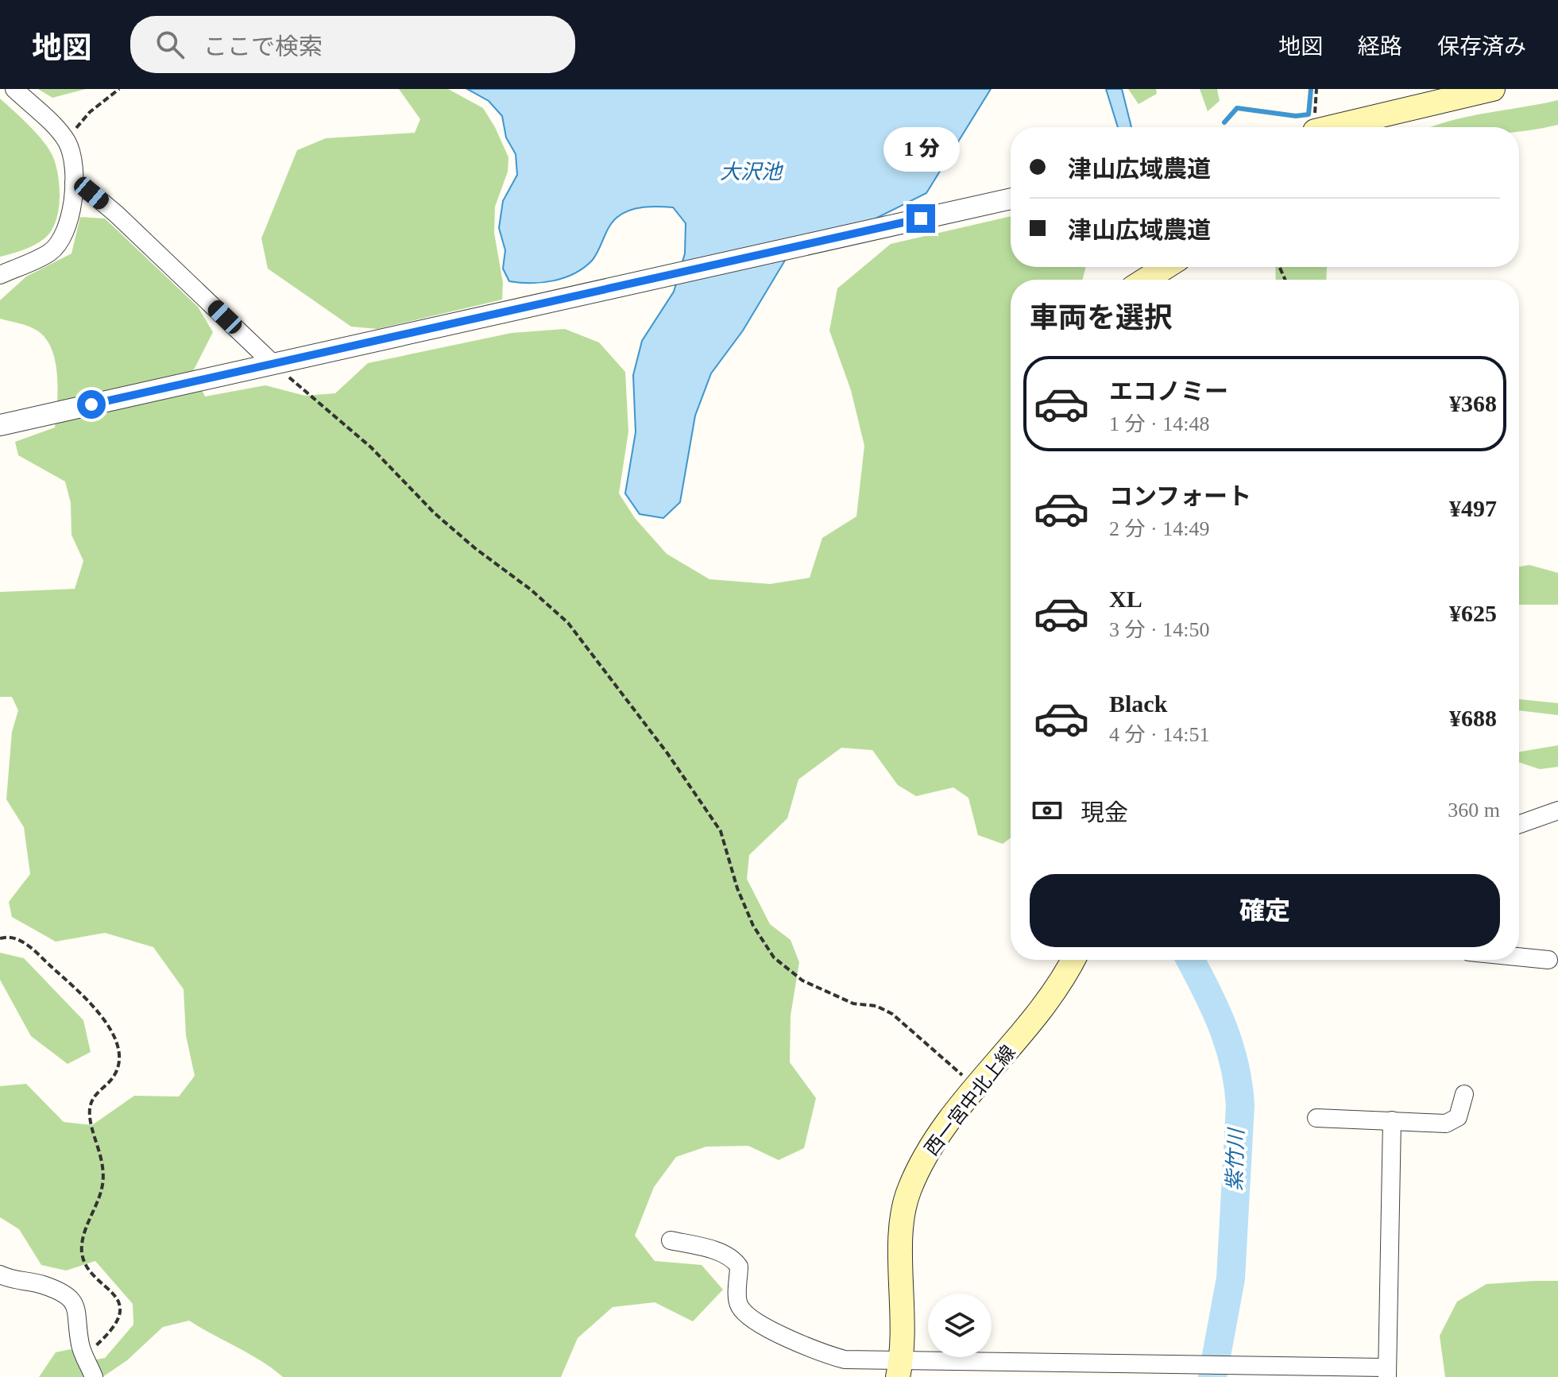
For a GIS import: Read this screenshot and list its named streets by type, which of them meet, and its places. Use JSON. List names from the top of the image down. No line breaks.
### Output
{"streets":{"main road":["西一宮中北上線"]},"water":["大沢池","紫竹川"],"page":{"header":"地図","search":"ここで検索","nav":["地図","経路","保存済み"],"bubble":"1 分","banner":["津山広域農道","津山広域農道"],"heading":"車両を選択","list":[{"name":"エコノミー","note":"1 分 · 14:48","value":"¥368"},{"name":"コンフォート","note":"2 分 · 14:49","value":"¥497"},{"name":"XL","note":"3 分 · 14:50","value":"¥625"},{"name":"Black","note":"4 分 · 14:51","value":"¥688"}],"pay":["現金","360 m"],"buttons":"確定"}}
